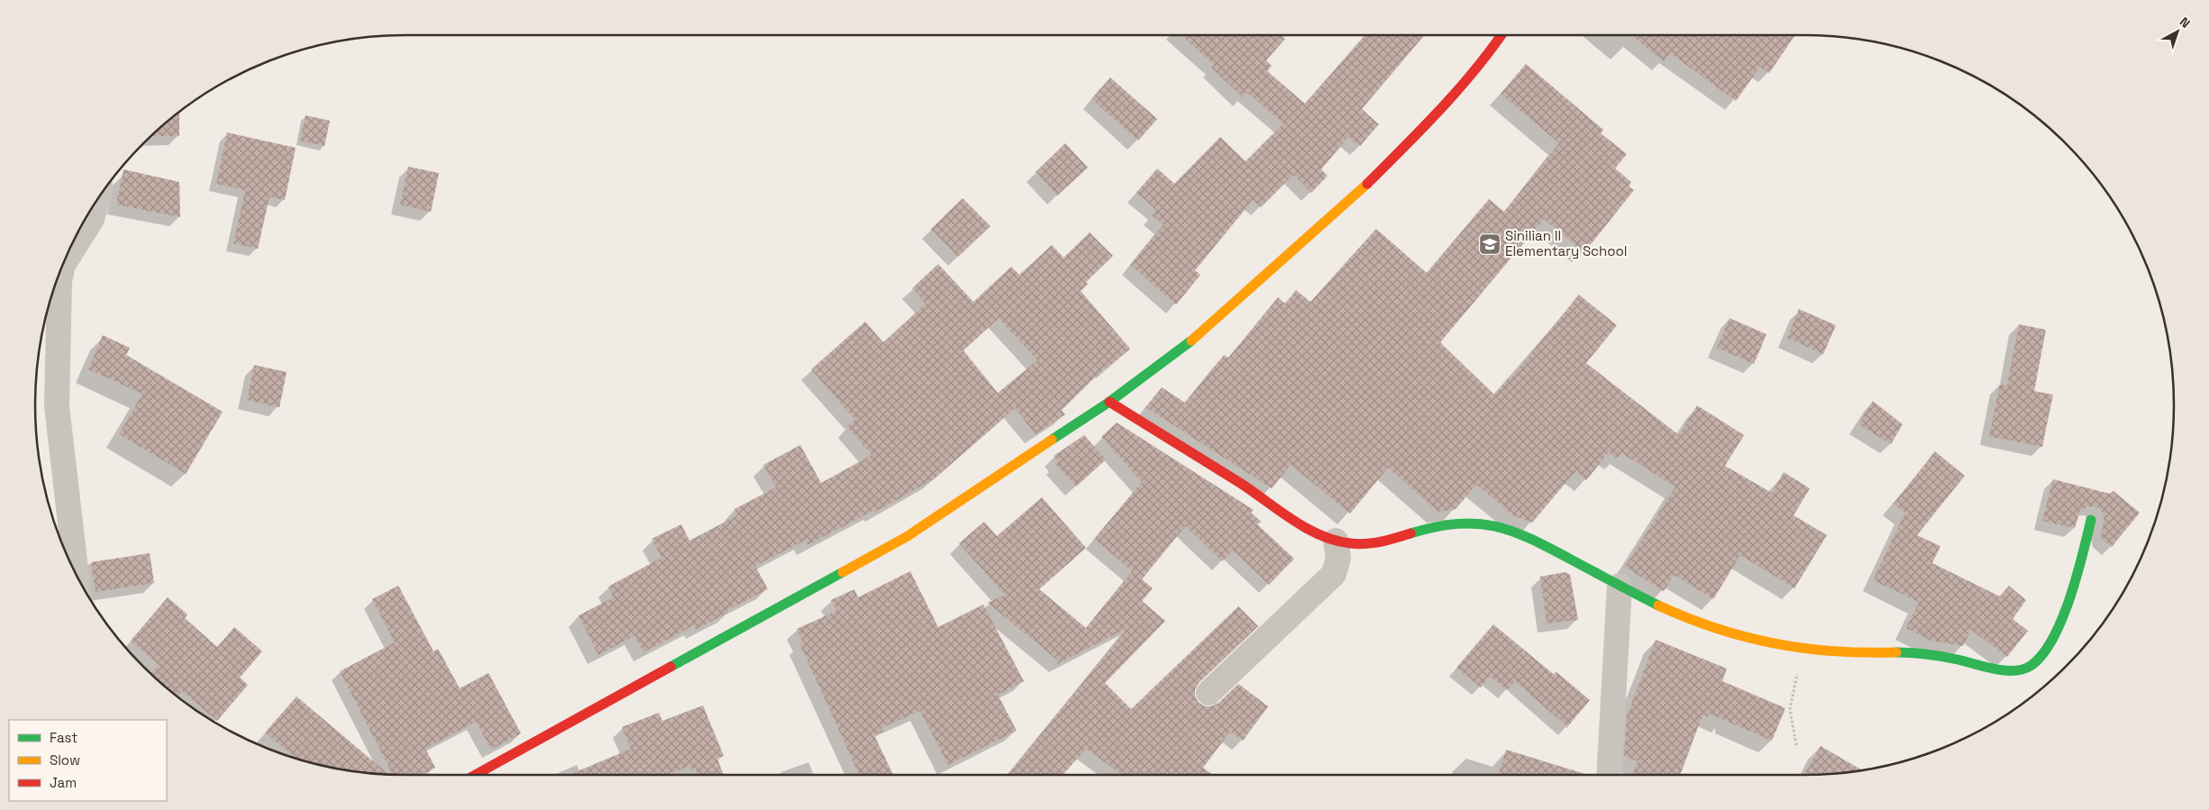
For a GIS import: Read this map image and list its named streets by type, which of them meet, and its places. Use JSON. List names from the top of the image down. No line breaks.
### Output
{"places":{"school or university":["Sinilian II Elementary School"]},"legend":["Fast","Slow","Jam"],"north":"top right"}
